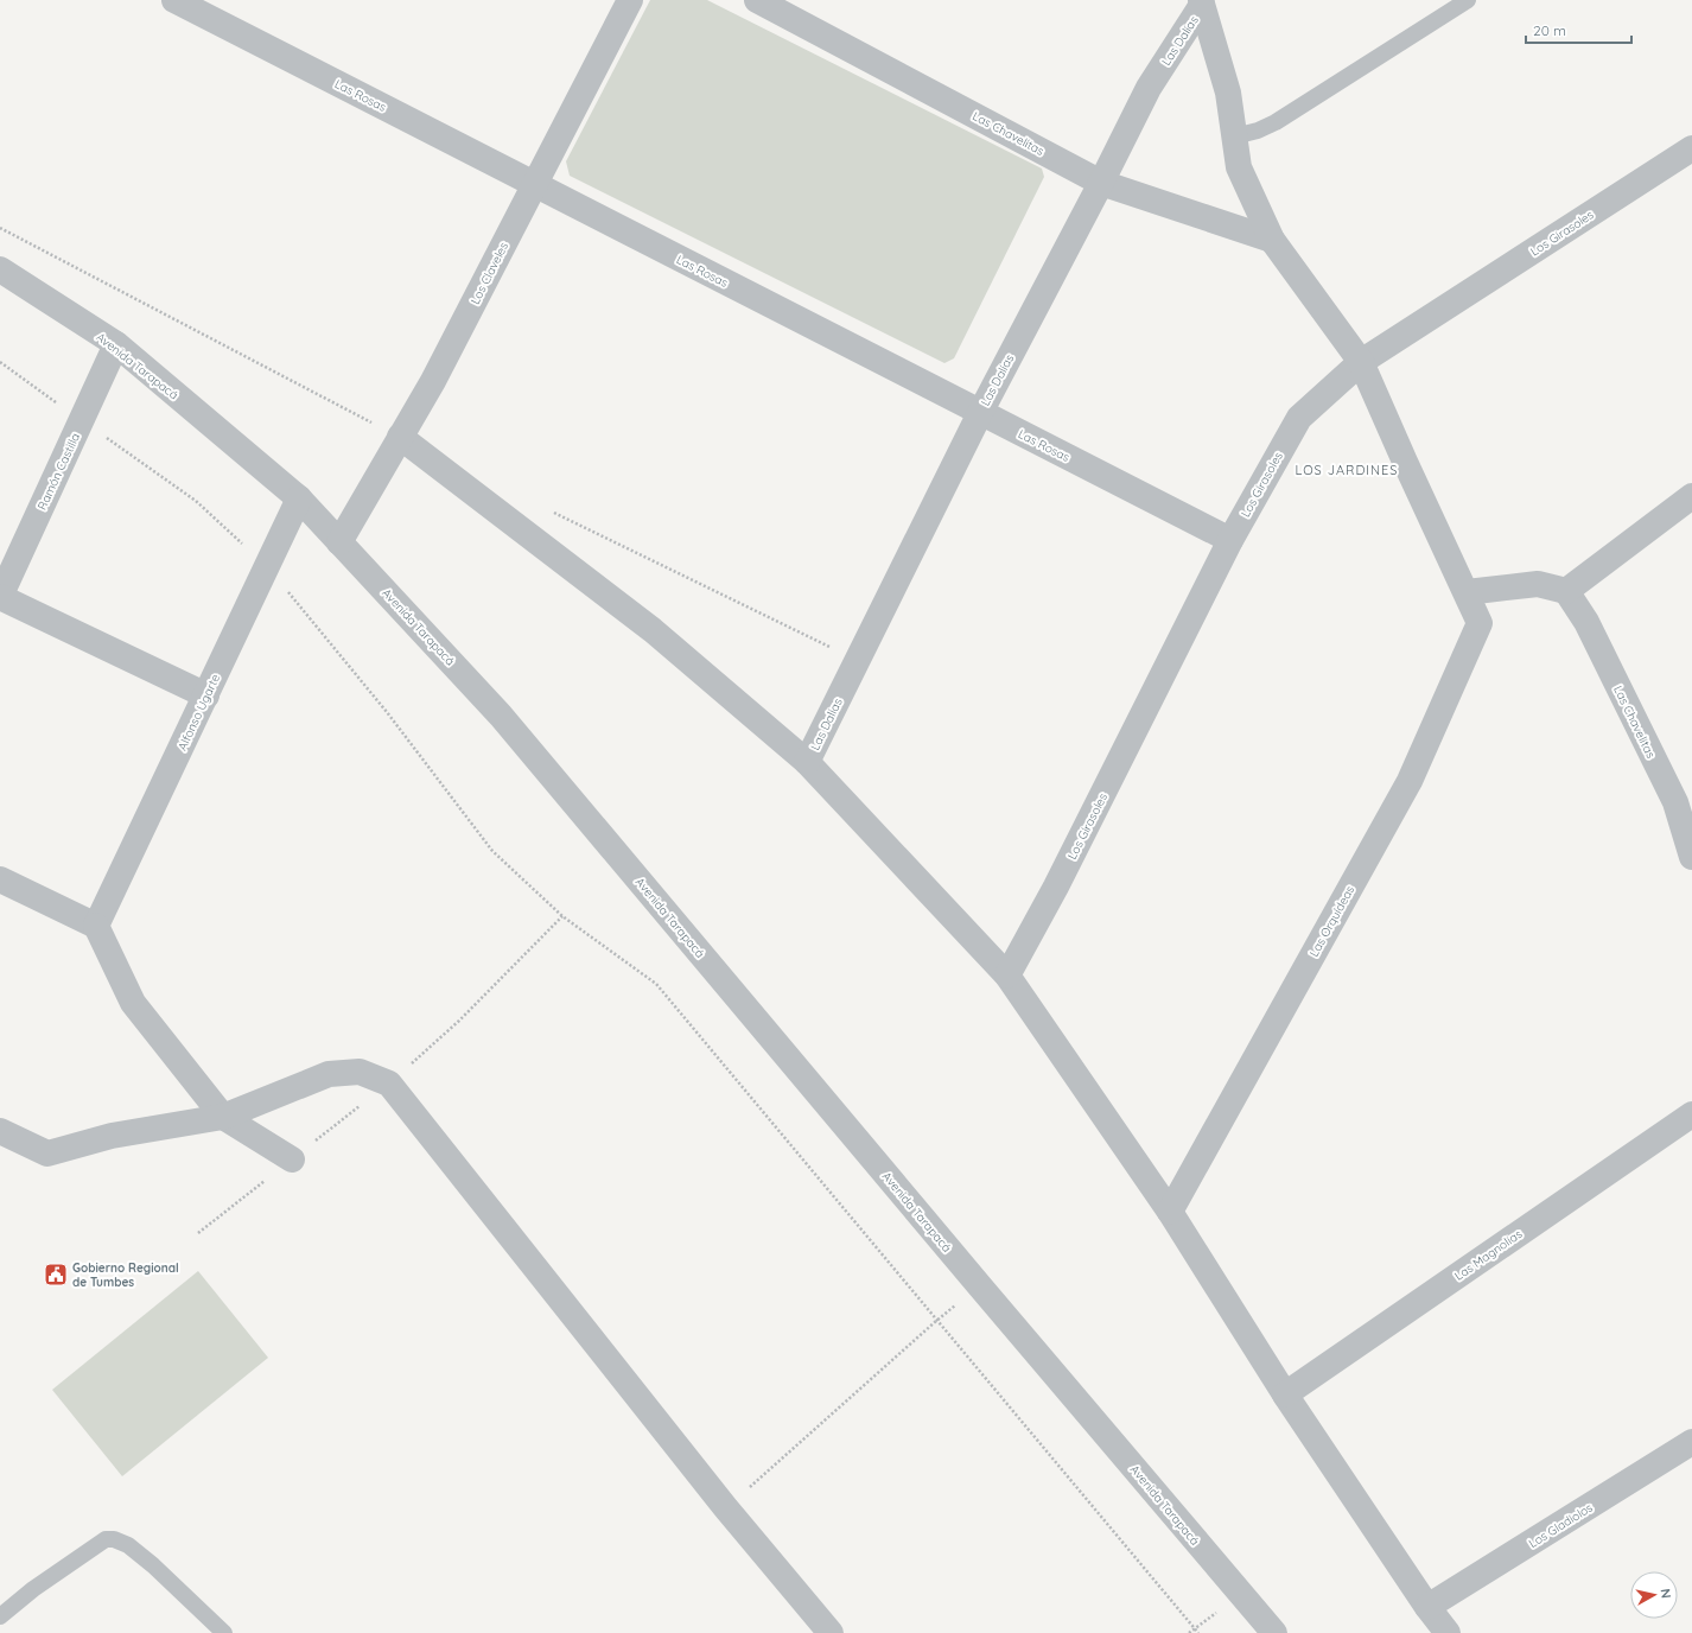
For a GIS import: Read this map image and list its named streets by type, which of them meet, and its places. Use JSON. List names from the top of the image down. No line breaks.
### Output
{"streets":{"street":["Las Dalias","Las Rosas","Las Chavelitas","Los Girasoles","Los Claveles","Avenida Tarapacá","Ramón Castilla","Alfonso Ugarte","Las Orquídeas","Las Magnolias","Los Gladiolos"]},"crossings":[["Las Dalias","Las Rosas"],["Las Dalias","Las Chavelitas"],["Las Rosas","Los Girasoles"],["Las Rosas","Los Claveles"],["Los Claveles","Avenida Tarapacá"],["Avenida Tarapacá","Ramón Castilla"],["Avenida Tarapacá","Alfonso Ugarte"]],"districts":["LOS JARDINES"],"places":{"public building":["Gobierno Regional de Tumbes"]},"scale_bar":"20 m","north":"right"}
